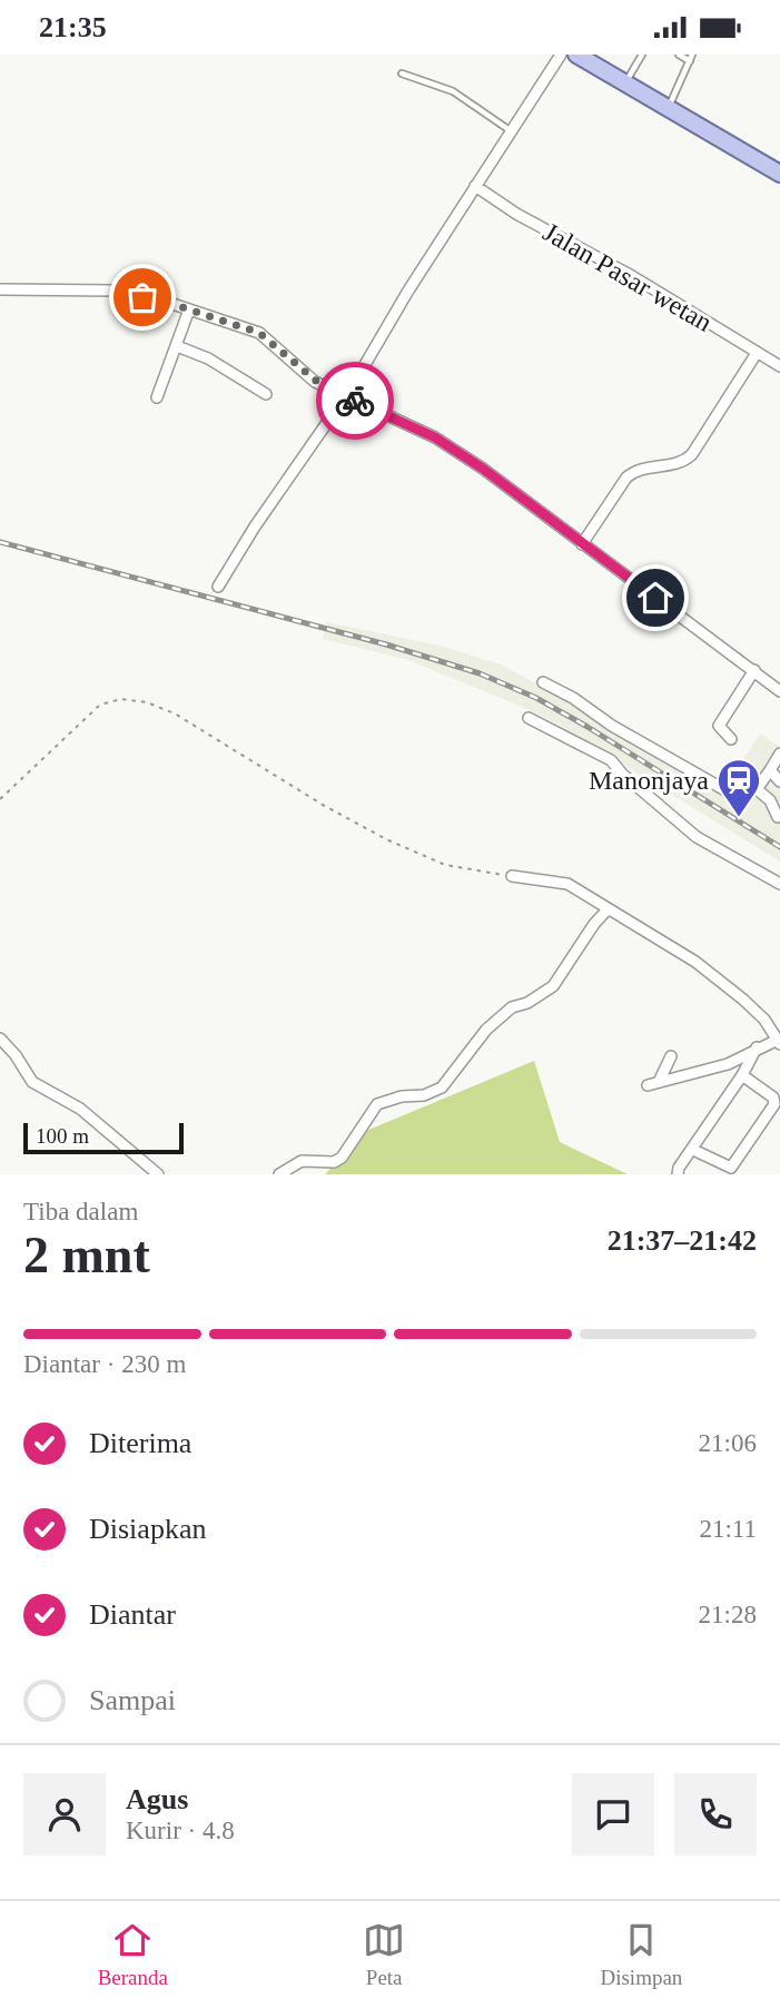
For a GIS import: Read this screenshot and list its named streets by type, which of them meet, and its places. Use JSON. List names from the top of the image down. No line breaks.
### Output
{"streets":{"street":["Jalan Pasar wetan"]},"places":{"station":["Manonjaya"]},"scale_bar":"100 m","page":{"status":"21:35","scale":"100 m","heading":["2 mnt","Tiba dalam","21:37–21:42"],"panel":["Agus","Kurir · 4.8"],"bar":"Diantar · 230 m","list":[["Diterima","21:06"],["Disiapkan","21:11"],["Diantar","21:28"],"Sampai"],"tabs":["Beranda","Peta","Disimpan"]}}
